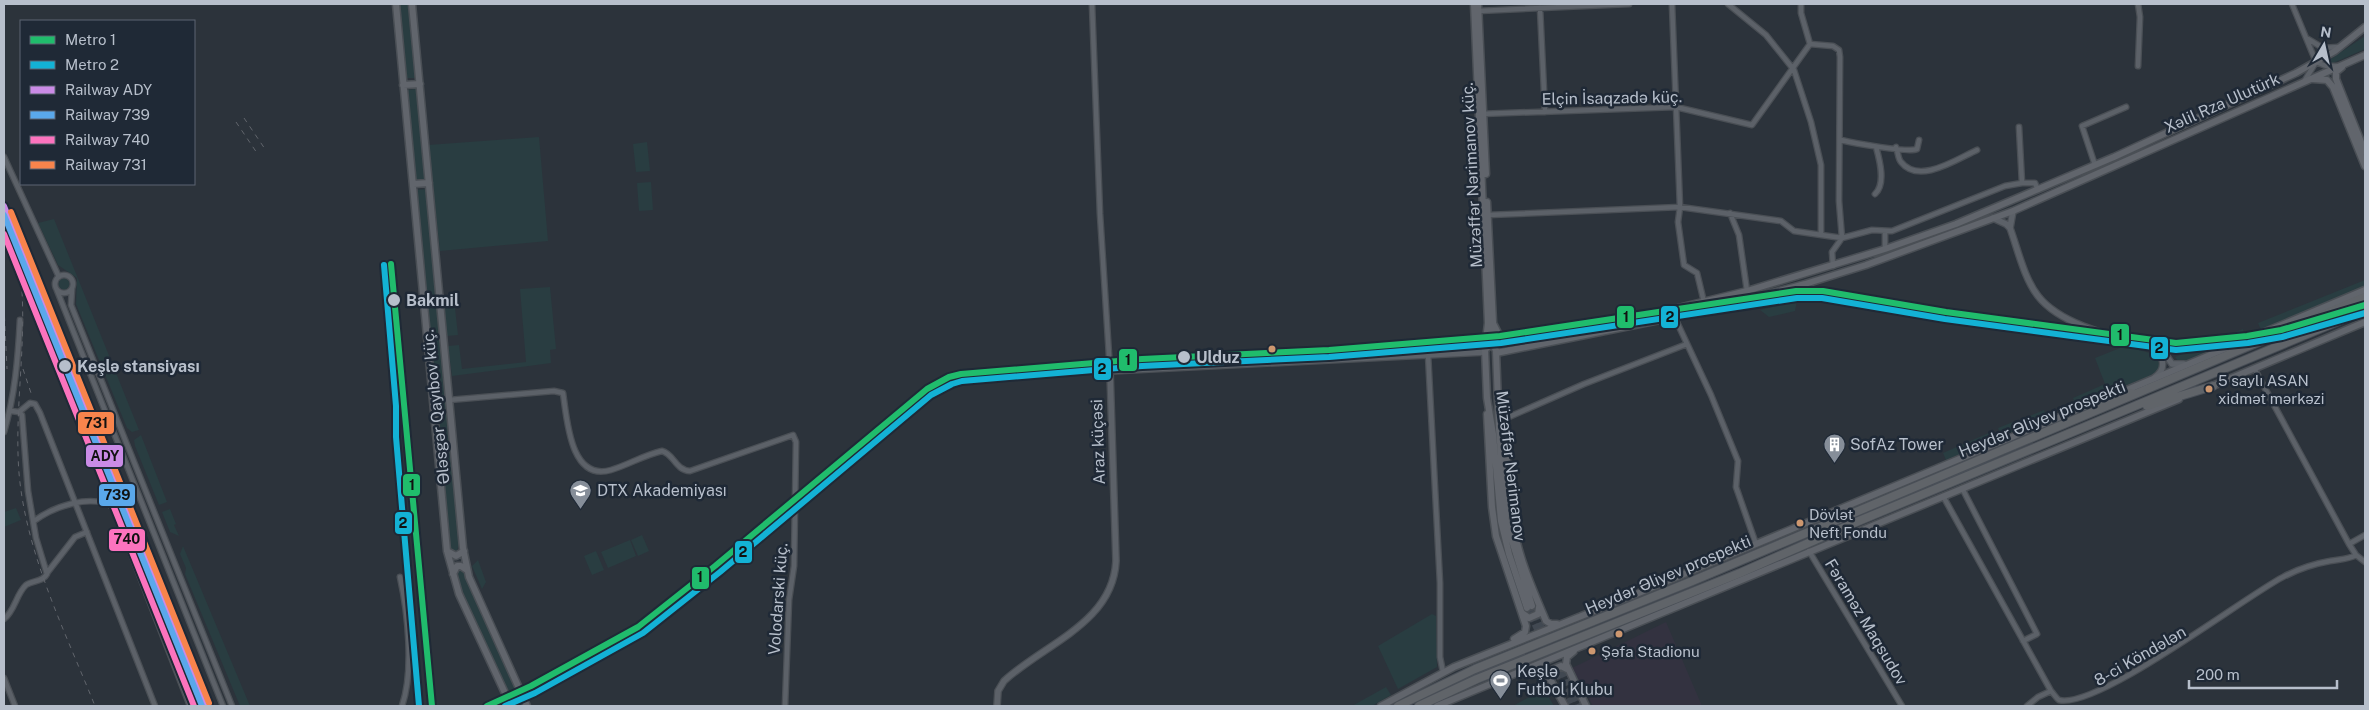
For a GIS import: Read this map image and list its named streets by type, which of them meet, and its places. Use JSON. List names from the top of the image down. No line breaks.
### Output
{"streets":{"highway":["Heydər Əliyev prospekti"],"main road":["Xəlil Rza Ulutürk","Müzəffər Nərimanov küç.","Ələsgər Qayıbov küç.","Müzəffər Nərimanov"],"street":["Elçin İsaqzadə küç.","Araz küçəsi","Volodarski küç.","Fəraməz Maqsudov","8-ci Köndələn"]},"crossings":[["Elçin İsaqzadə küç.","Müzəffər Nərimanov küç."],["Xəlil Rza Ulutürk","Müzəffər Nərimanov küç."],["Xəlil Rza Ulutürk","Müzəffər Nərimanov"],["Müzəffər Nərimanov küç.","Müzəffər Nərimanov"],["Ələsgər Qayıbov küç.","Volodarski küç."]],"places":{"other":["Bakmil","Ulduz","Keşlə stansiyası","5 saylı ASAN xidmət mərkəzi","Dövlət Neft Fondu","Şəfa Stadionu"],"building":["SofAz Tower"],"school or university":["DTX Akademiyası"],"sports":["Keşlə Futbol Klubu"]},"lines":["rail line ADY","rail line 731","rail line 739","rail line 740","metro line 1","metro line 2"],"legend":["Metro 1","Metro 2","Railway ADY","Railway 739","Railway 740","Railway 731"],"scale_bar":"200 m","north":"top"}
